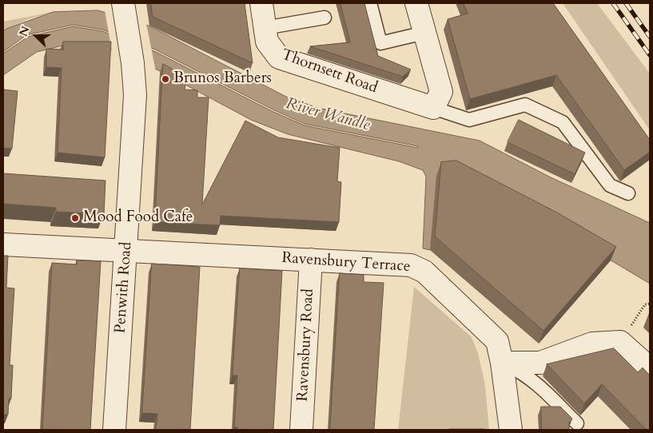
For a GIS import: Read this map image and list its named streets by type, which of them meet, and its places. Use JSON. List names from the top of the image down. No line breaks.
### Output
{"streets":{"street":["Thornsett Road","Ravensbury Terrace","Penwith Road","Ravensbury Road"]},"crossings":[["Ravensbury Terrace","Penwith Road"],["Ravensbury Terrace","Ravensbury Road"]],"water":["River Wandle"],"places":["Brunos Barbers","Mood Food Cafe"],"north":"left"}
